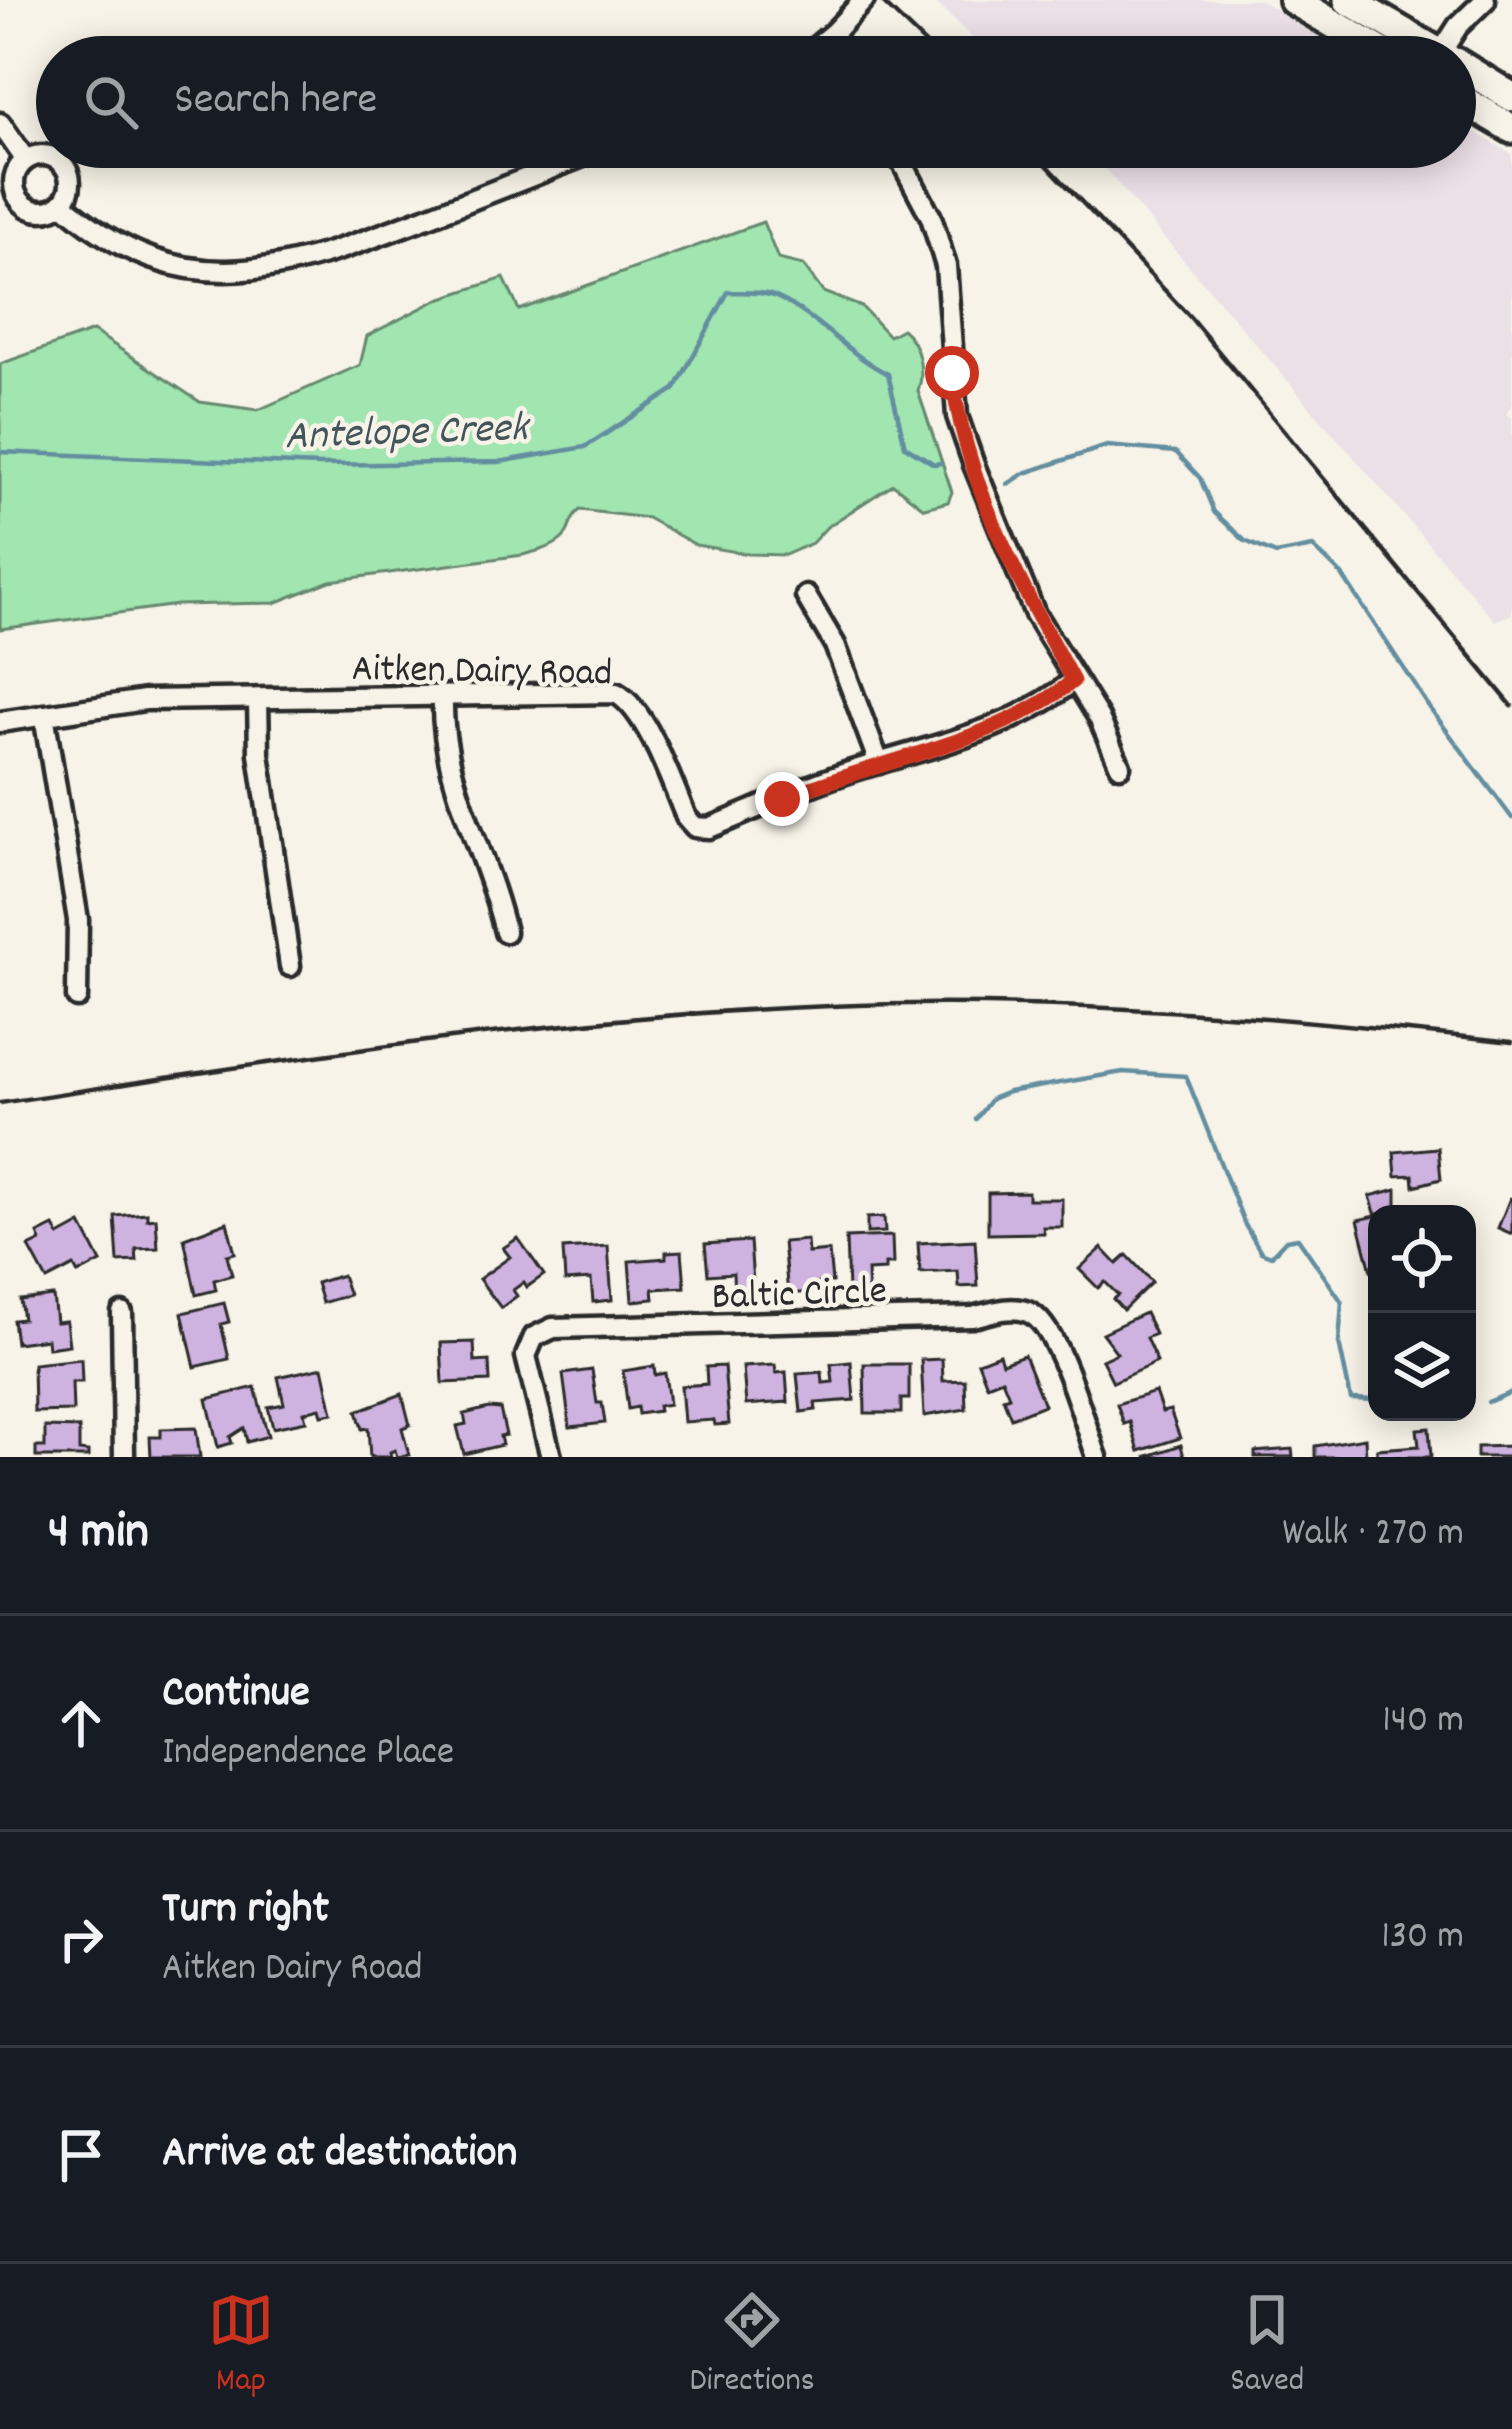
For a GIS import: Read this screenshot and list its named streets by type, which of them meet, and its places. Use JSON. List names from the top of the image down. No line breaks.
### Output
{"streets":{"street":["Aitken Dairy Road","Baltic Circle"]},"water":["Antelope Creek"],"page":{"search":"Search here","heading":["4 min","Walk · 270 m"],"list":[["Continue","Independence Place","140 m"],["Turn right","Aitken Dairy Road","130 m"],"Arrive at destination"],"nav":["Map","Directions","Saved"]}}
